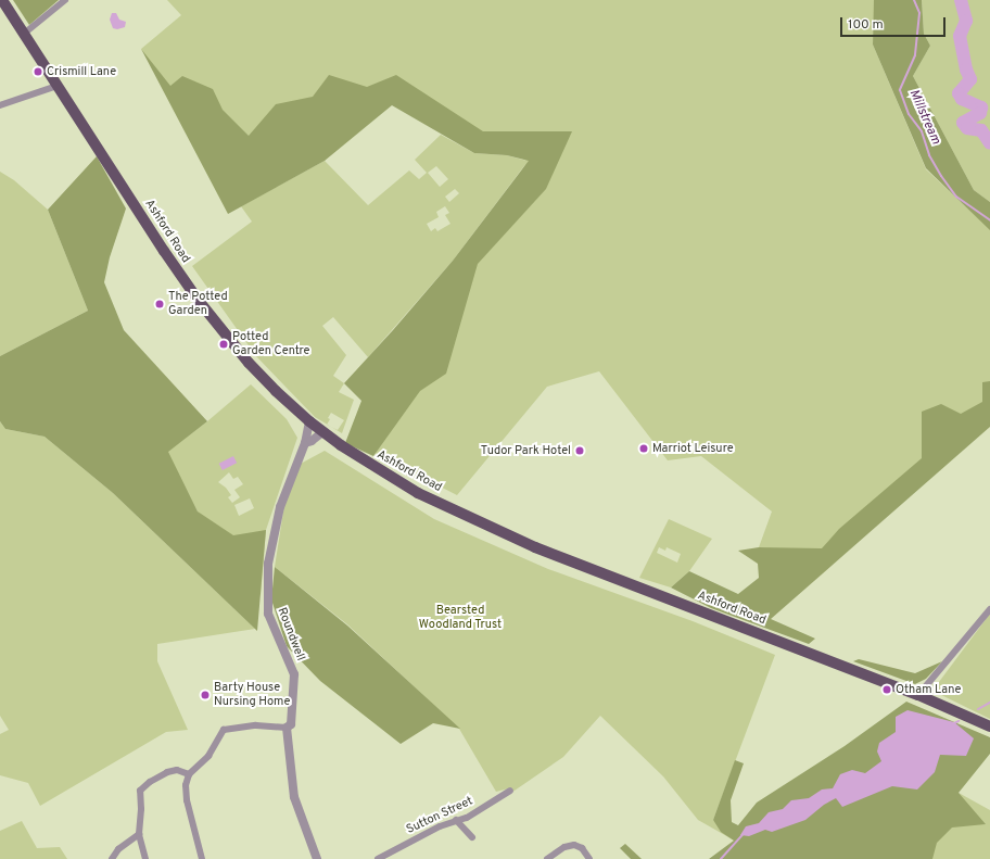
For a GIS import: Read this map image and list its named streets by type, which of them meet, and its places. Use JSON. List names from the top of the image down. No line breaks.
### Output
{"streets":{"main road":["Ashford Road"],"street":["Roundwell","Sutton Street"]},"crossings":[["Ashford Road","Roundwell"]],"water":["Millstream"],"parks":["Bearsted Woodland Trust"],"places":["Crismill Lane","The Potted Garden","Potted Garden Centre","Marriot Leisure","Tudor Park Hotel","Otham Lane","Barty House Nursing Home"],"scale_bar":"100 m"}
